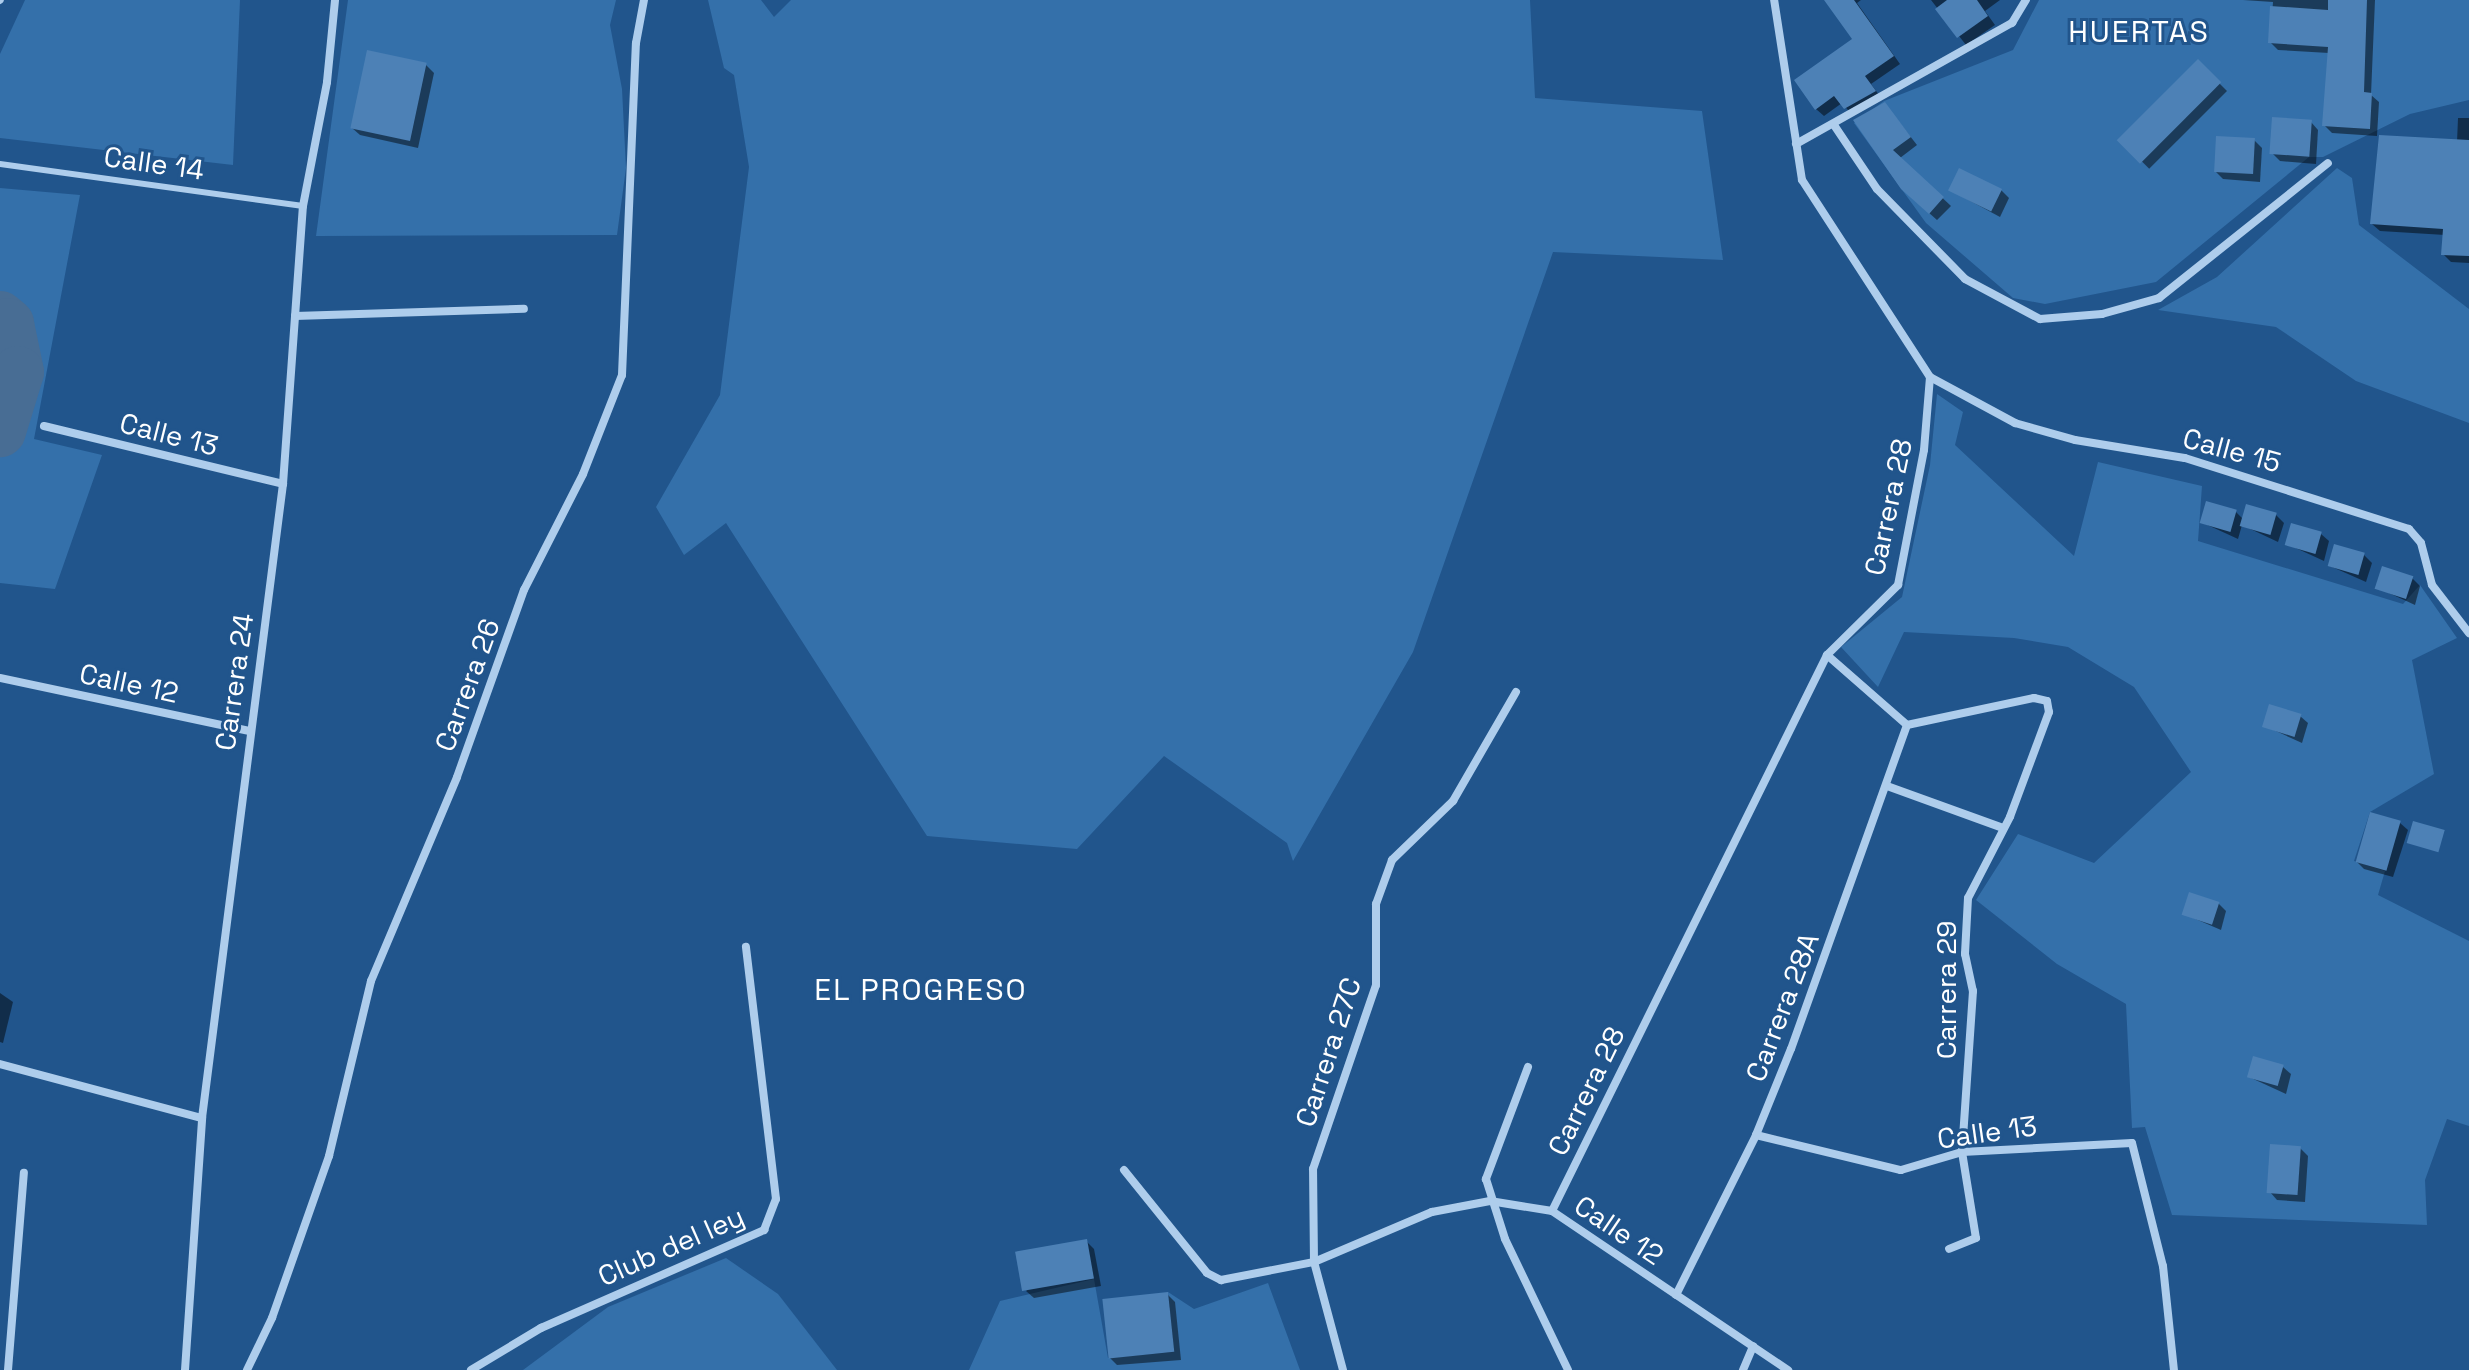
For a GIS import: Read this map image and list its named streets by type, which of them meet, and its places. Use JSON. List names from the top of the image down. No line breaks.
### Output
{"streets":{"street":["Calle 13","Calle 15","Carrera 28","Carrera 24","Calle 12","Carrera 26","Carrera 29","Carrera 28A","Carrera 27C","Club del ley"],"lane":["Calle 14"]},"crossings":[["Calle 14","Carrera 24"],["Calle 13","Carrera 24"],["Calle 13","Carrera 29"],["Calle 13","Carrera 28A"],["Calle 15","Carrera 28"],["Carrera 28","Calle 12"],["Carrera 24","Calle 12"],["Calle 12","Carrera 28A"],["Calle 12","Carrera 27C"],["Carrera 29","Carrera 28A"]],"districts":["HUERTAS","EL PROGRESO"]}
